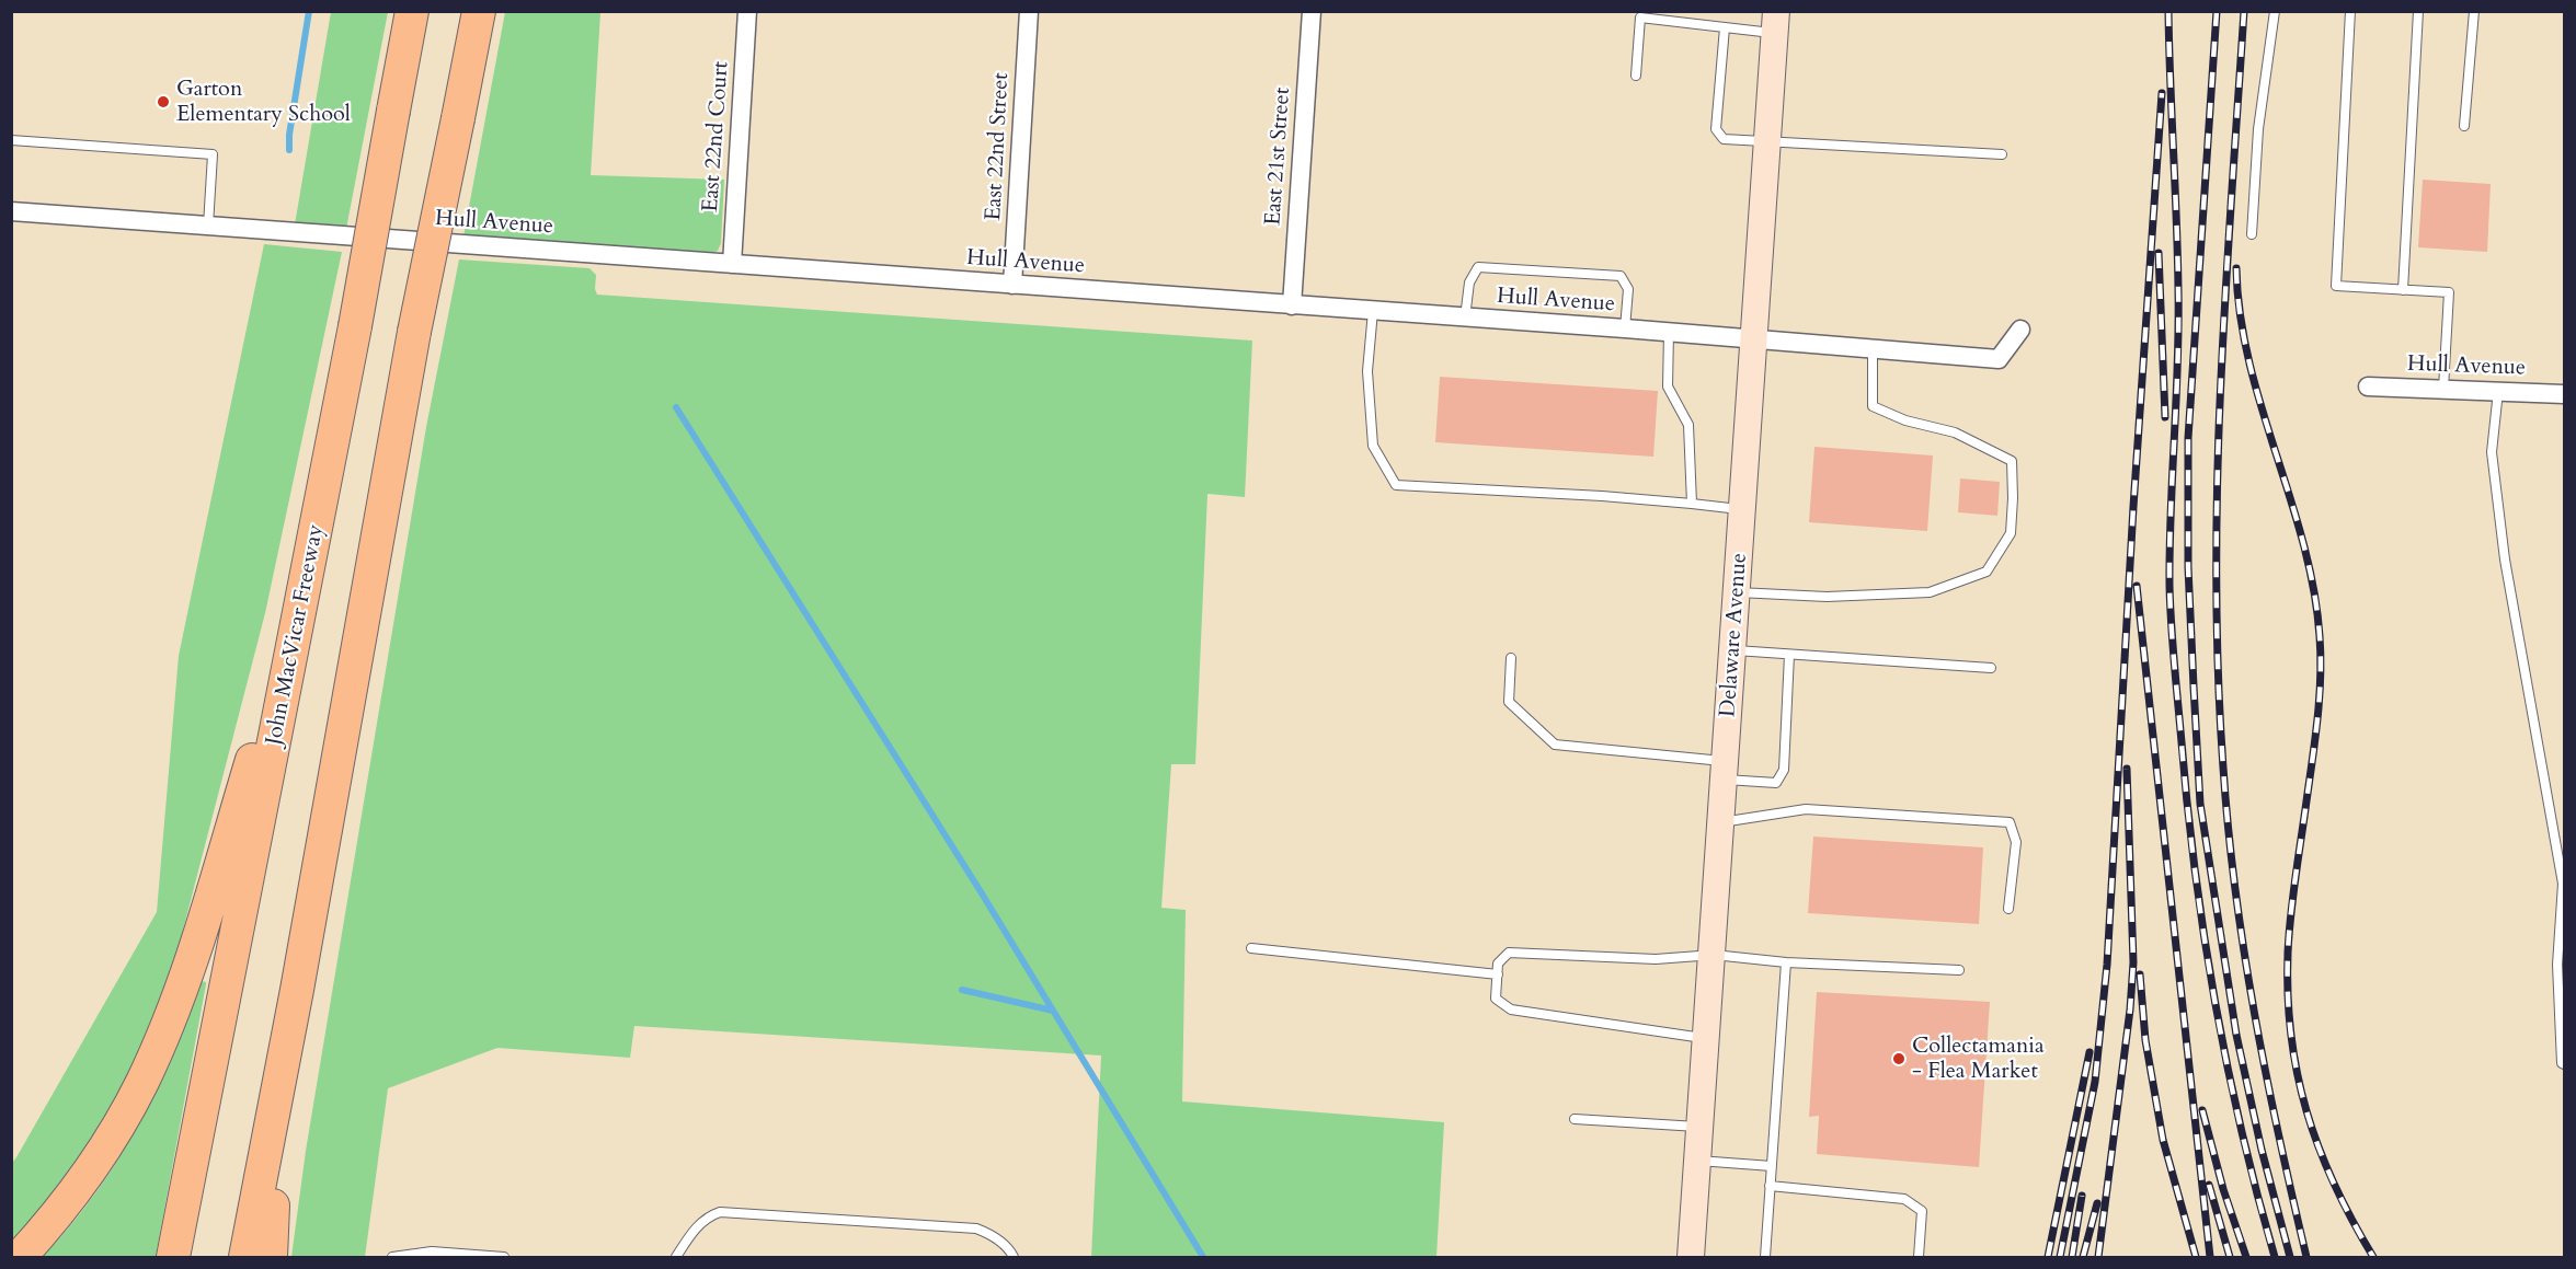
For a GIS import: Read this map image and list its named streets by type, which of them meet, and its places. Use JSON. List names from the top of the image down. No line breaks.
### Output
{"streets":{"highway":["John MacVicar Freeway"],"main road":["Delaware Avenue"],"street":["East 22nd Court","East 22nd Street","East 21st Street","Hull Avenue"]},"crossings":[["East 22nd Court","Hull Avenue"],["East 22nd Street","Hull Avenue"],["East 21st Street","Hull Avenue"],["Hull Avenue","Delaware Avenue"]],"places":["Garton Elementary School","Collectamania - Flea Market"]}
